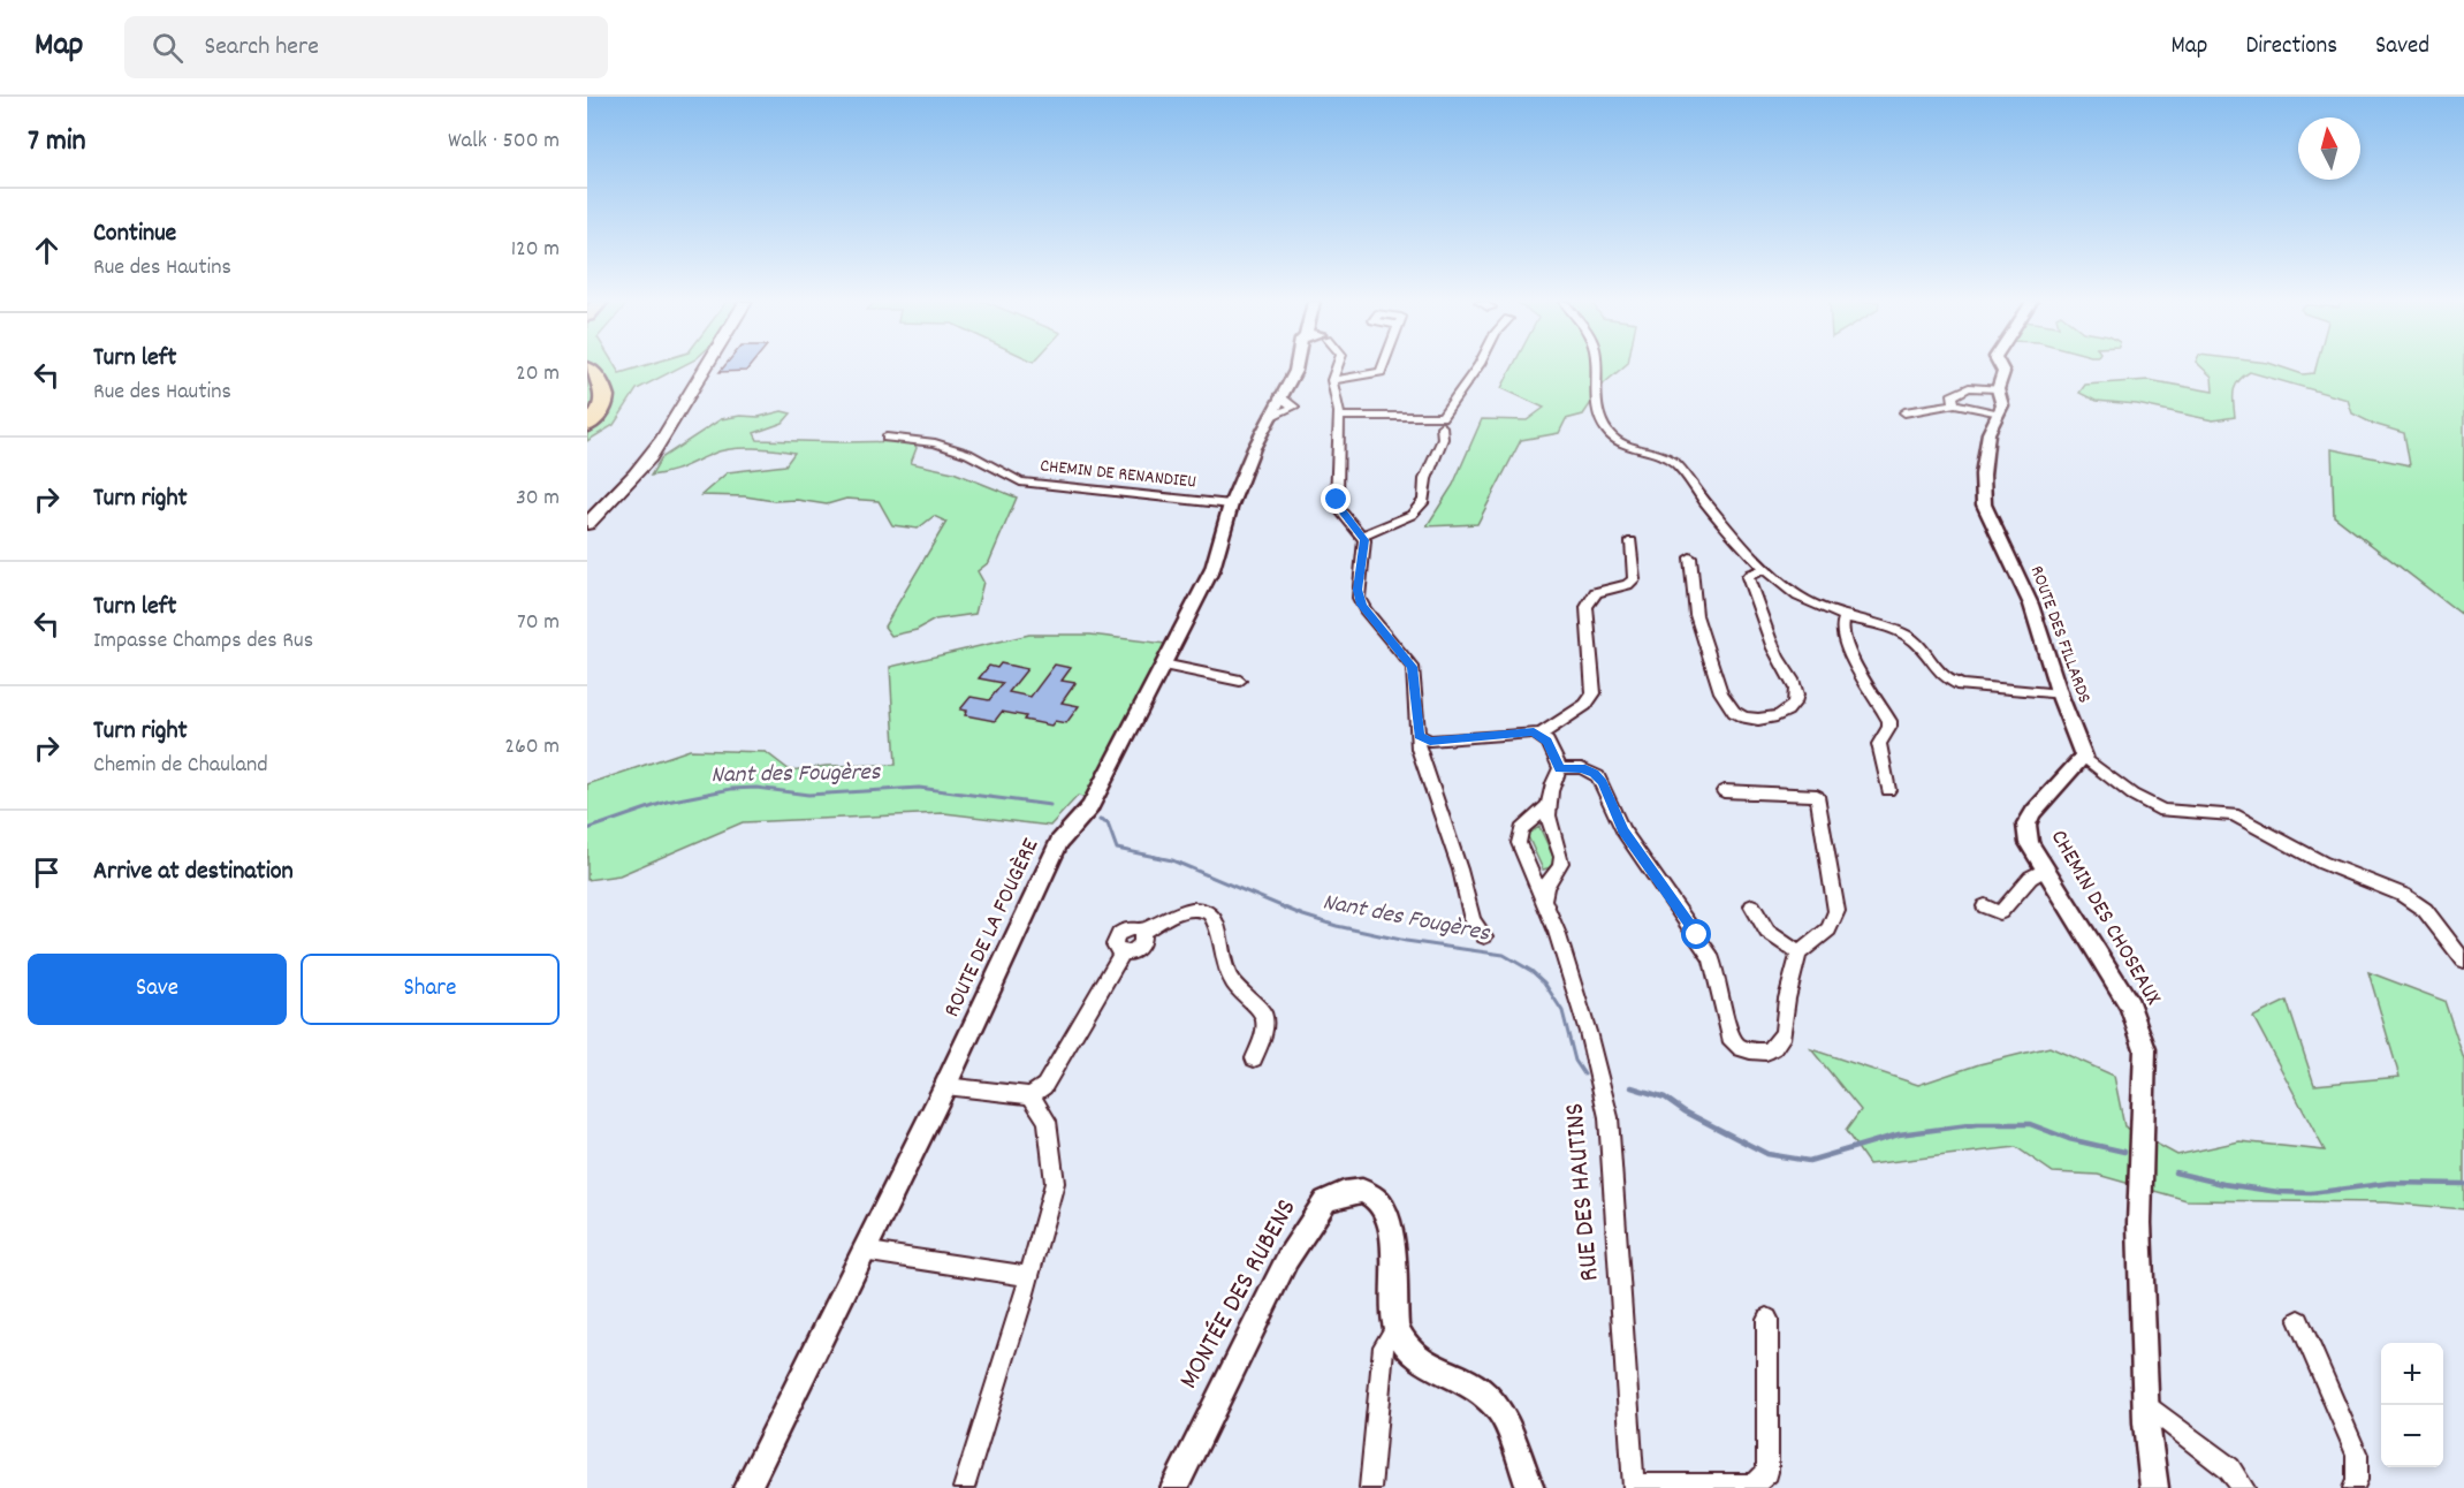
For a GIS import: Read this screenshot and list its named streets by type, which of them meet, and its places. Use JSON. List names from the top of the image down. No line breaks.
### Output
{"streets":{"street":["CHEMIN DE RENANDIEU","ROUTE DES FILLARDS","CHEMIN DES CHOSEAUX","ROUTE DE LA FOUGÈRE","RUE DES HAUTINS","MONTÉE DES RUBENS"]},"crossings":[["CHEMIN DE RENANDIEU","ROUTE DE LA FOUGÈRE"],["ROUTE DES FILLARDS","CHEMIN DES CHOSEAUX"]],"water":["Nant des Fougères"],"north":"top","page":{"header":"Map","search":"Search here","nav":["Map","Directions","Saved"],"heading":["7 min","Walk · 500 m"],"list":[["Continue","Rue des Hautins","120 m"],["Turn left","Rue des Hautins","20 m"],["Turn right","30 m"],["Turn left","Impasse Champs des Rus","70 m"],["Turn right","Chemin de Chauland","260 m"],"Arrive at destination"],"buttons":["Save","Share"],"map_buttons":["+","−"]}}
